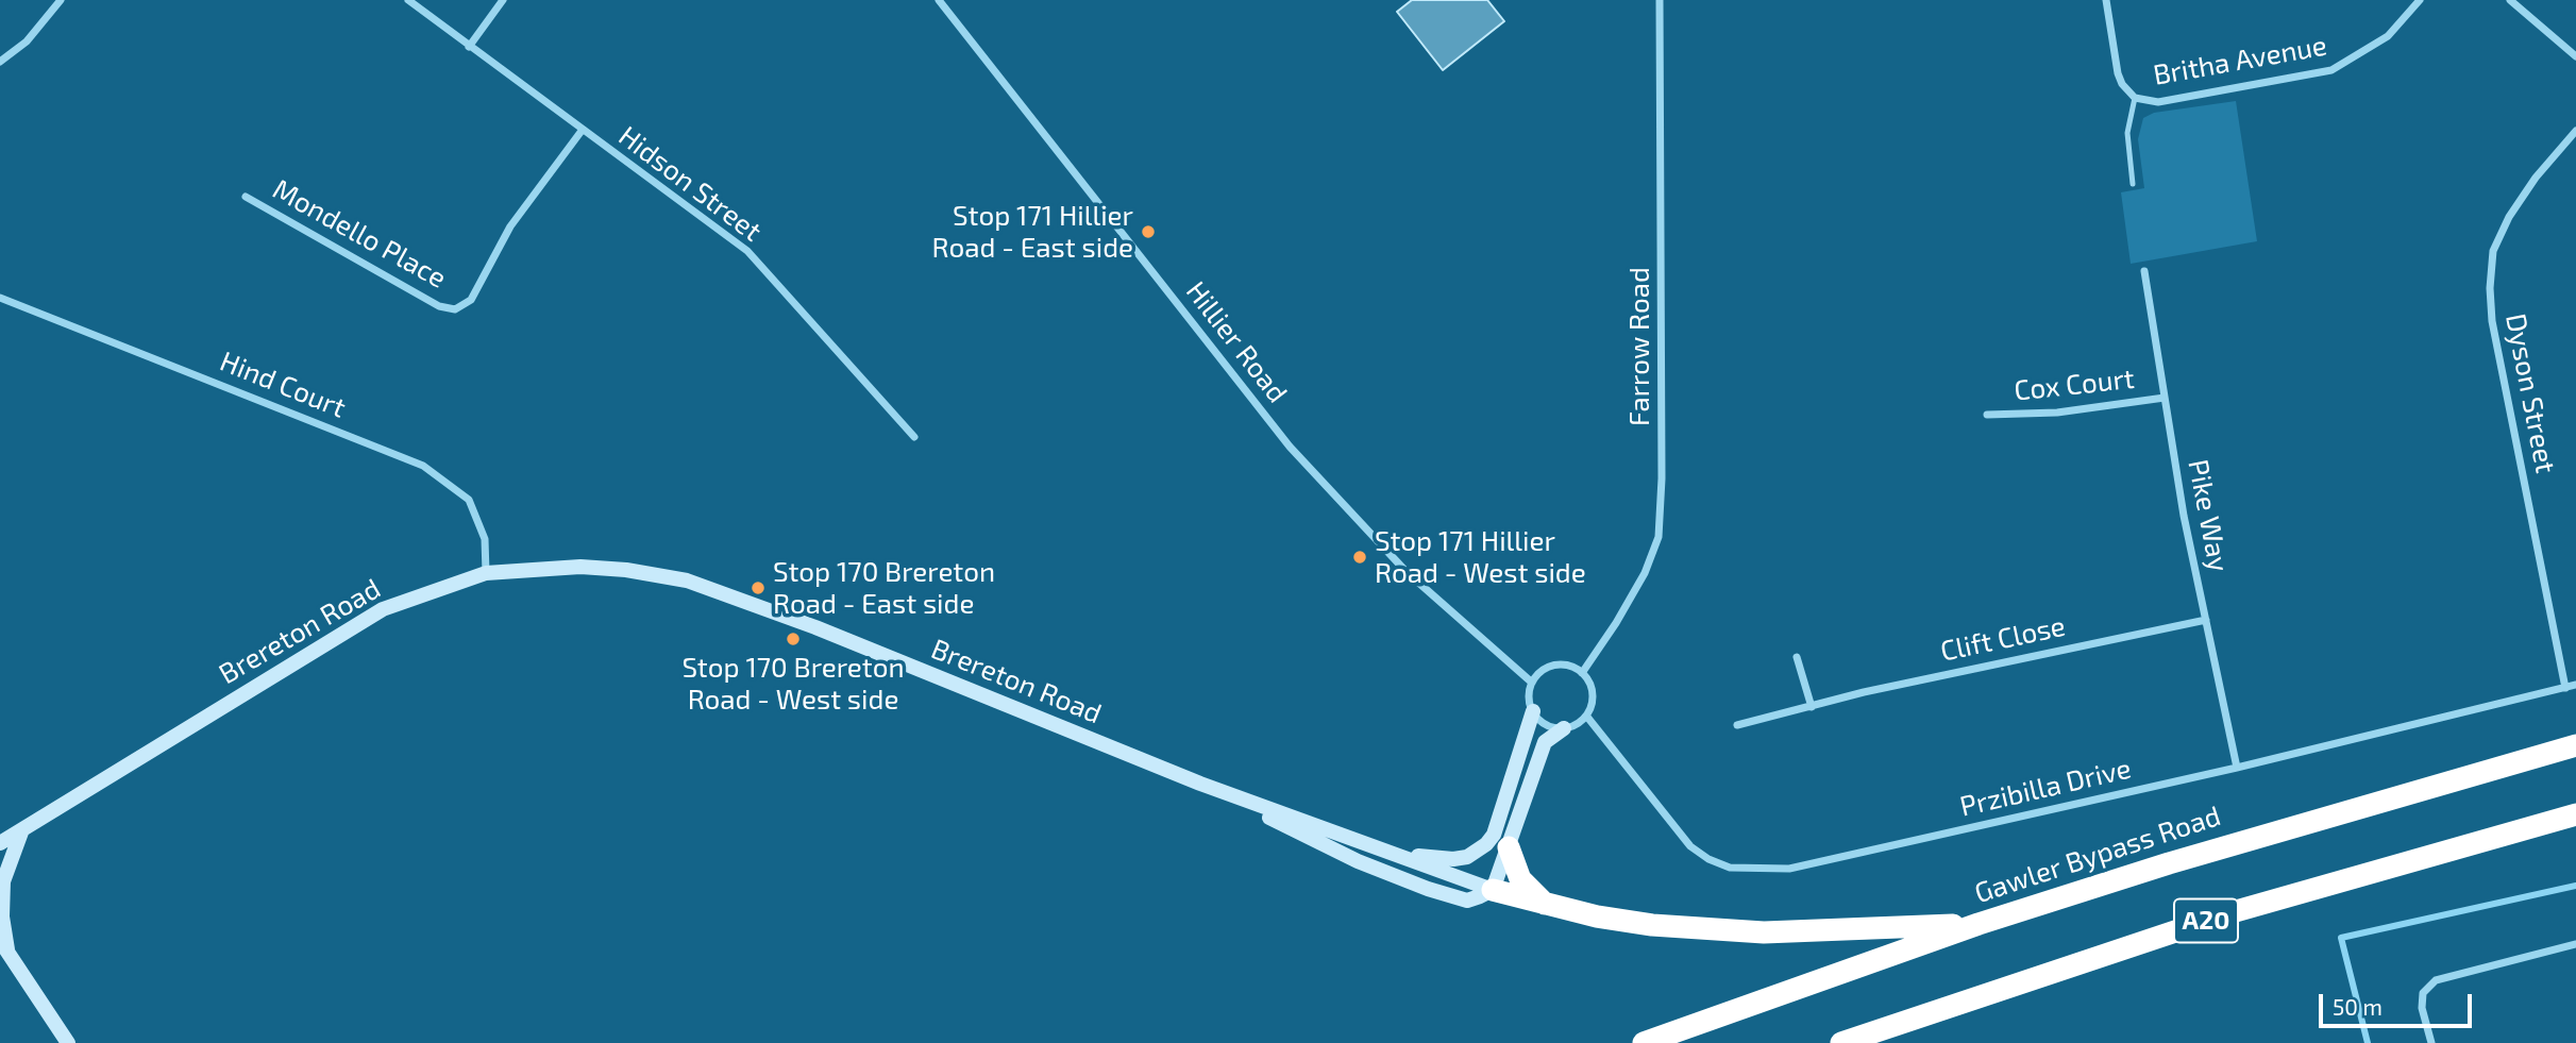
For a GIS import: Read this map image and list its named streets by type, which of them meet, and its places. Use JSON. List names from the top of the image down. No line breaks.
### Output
{"streets":{"highway":["Gawler Bypass Road","A20"],"street":["Britha Avenue","Hidson Street","Mondello Place","Hillier Road","Farrow Road","Hind Court","Cox Court","Dyson Street","Pike Way","Brereton Road","Clift Close","Przibilla Drive"]},"crossings":[["Hidson Street","Mondello Place"],["Hillier Road","Farrow Road"],["Hillier Road","Brereton Road"],["Hillier Road","Przibilla Drive"],["Farrow Road","Brereton Road"],["Farrow Road","Przibilla Drive"],["Hind Court","Brereton Road"],["Cox Court","Pike Way"],["Dyson Street","Przibilla Drive"],["Pike Way","Clift Close"],["Pike Way","Przibilla Drive"],["Brereton Road","Przibilla Drive"]],"places":["Stop 171 Hillier Road - East side","Stop 171 Hillier Road - West side","Stop 170 Brereton Road - East side","Stop 170 Brereton Road - West side"],"scale_bar":"50 m"}
